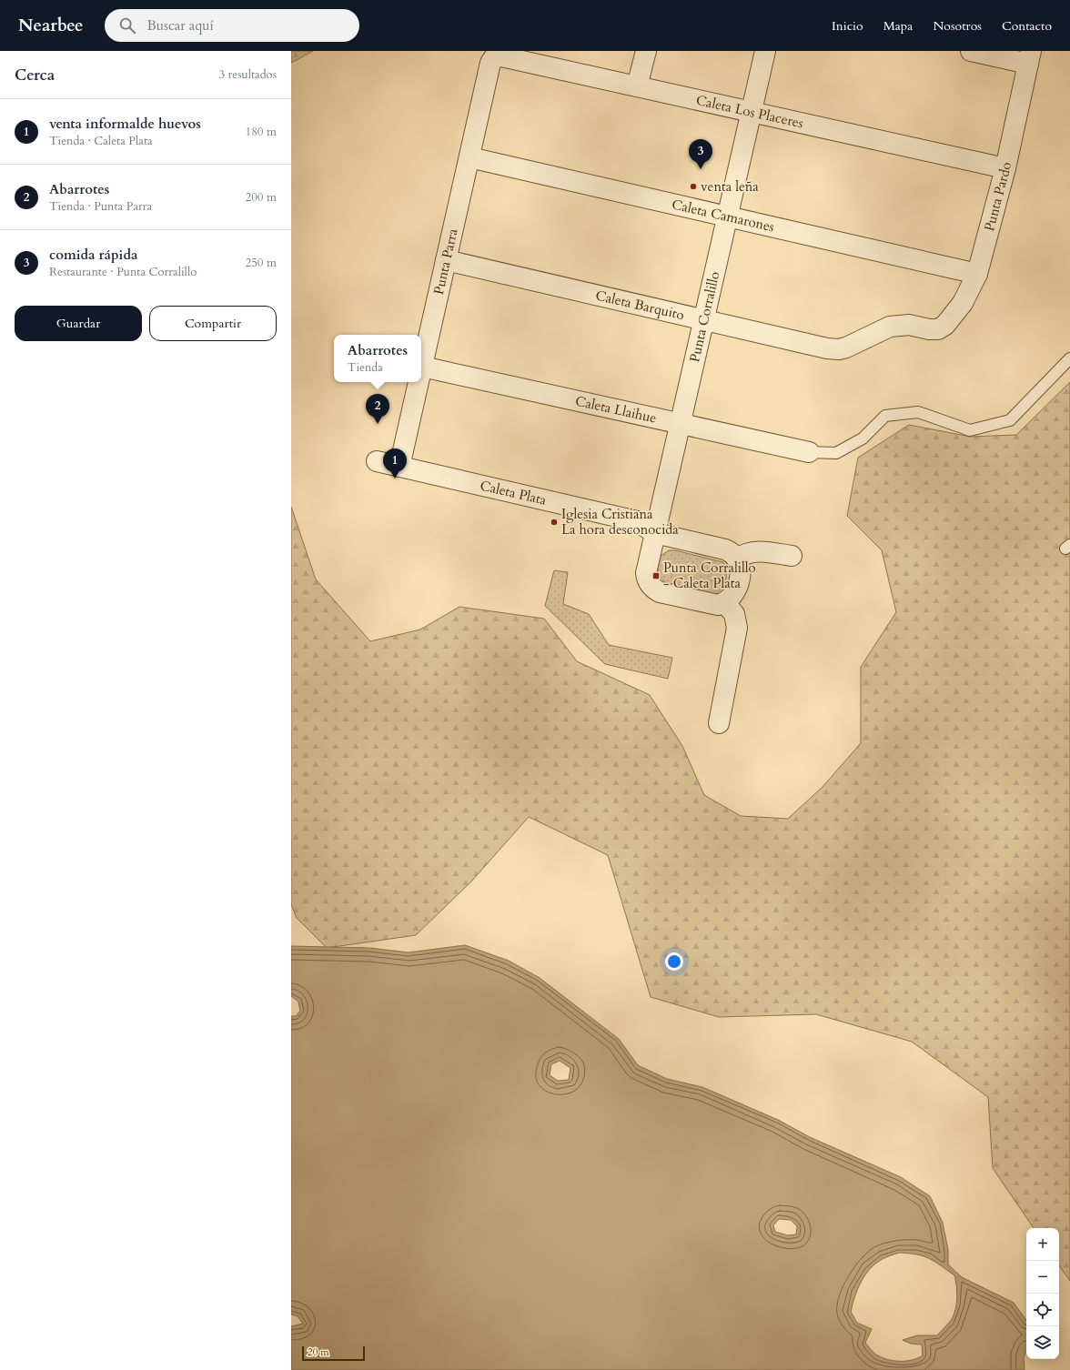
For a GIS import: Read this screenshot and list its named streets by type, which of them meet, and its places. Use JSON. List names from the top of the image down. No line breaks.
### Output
{"streets":{"street":["Caleta Los Placeres","Punta Pardo","Caleta Camarones","Punta Parra","Caleta Barquito","Punta Corralillo","Caleta Llaihue","Caleta Plata"]},"crossings":[["Caleta Los Placeres","Punta Pardo"],["Caleta Los Placeres","Punta Parra"],["Caleta Los Placeres","Punta Corralillo"],["Punta Pardo","Caleta Camarones"],["Punta Pardo","Caleta Barquito"],["Caleta Camarones","Punta Parra"],["Caleta Camarones","Punta Corralillo"],["Punta Parra","Caleta Barquito"],["Punta Parra","Caleta Llaihue"],["Punta Parra","Caleta Plata"],["Caleta Barquito","Punta Corralillo"],["Punta Corralillo","Caleta Llaihue"],["Punta Corralillo","Caleta Plata"]],"places":{"other":["venta leña","Iglesia Cristiana La hora desconocida"],"transit":["Punta Corralillo - Caleta Plata"]},"scale_bar":"20 m","page":{"header":"Nearbee","search":"Buscar aquí","nav":["Inicio","Mapa","Nosotros","Contacto"],"heading":["Cerca","3 resultados"],"list":[{"mark":"1","name":"venta informalde huevos","note":"Tienda · Caleta Plata","value":"180 m"},{"mark":"2","name":"Abarrotes","note":"Tienda · Punta Parra","value":"200 m"},{"mark":"3","name":"comida rápida","note":"Restaurante · Punta Corralillo","value":"250 m"}],"pins":["3","2","1"],"buttons":["Guardar","Compartir"],"popup":["Abarrotes","Tienda"],"map_buttons":["+","−"],"scale":"20 m"}}
